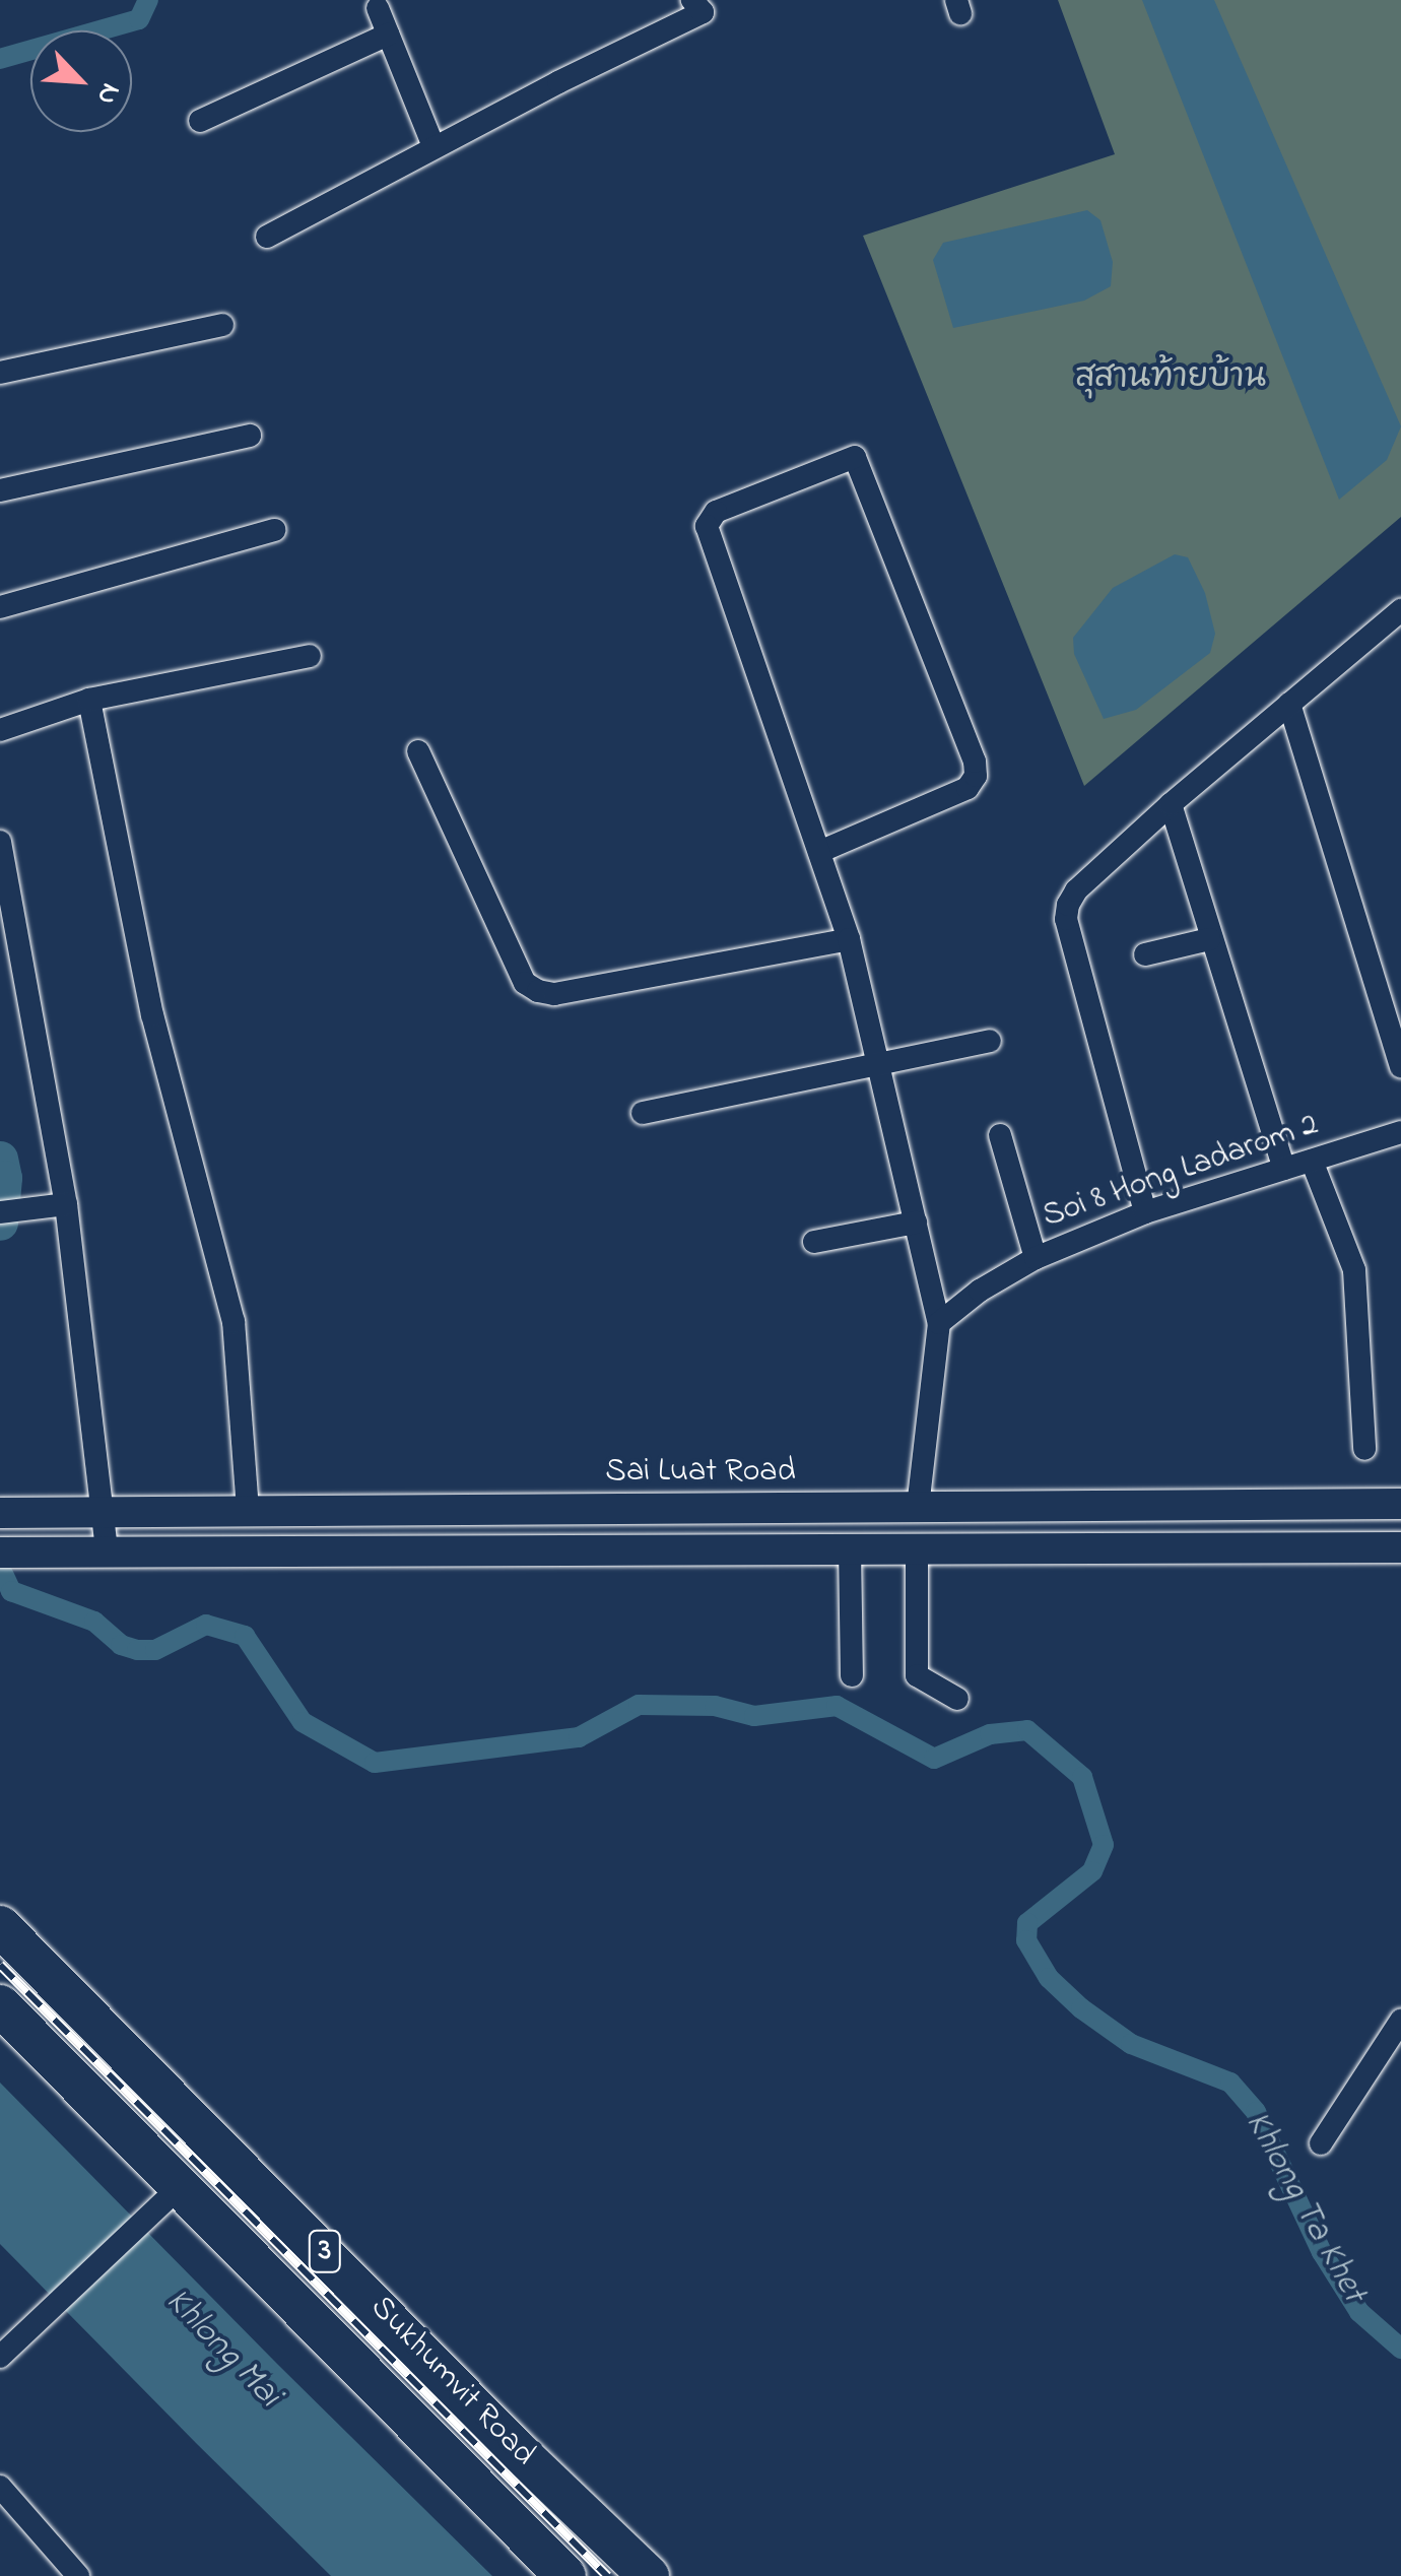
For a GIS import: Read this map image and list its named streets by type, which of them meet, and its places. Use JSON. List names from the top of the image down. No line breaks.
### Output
{"streets":{"highway":["3","Sukhumvit Road"],"main road":["Sai Luat Road"],"street":["Soi 8 Hong Ladarom 2"]},"water":["Khlong Ta Khet","Khlong Mai"],"parks":["สุสานท้ายบ้าน"],"north":"bottom right"}
